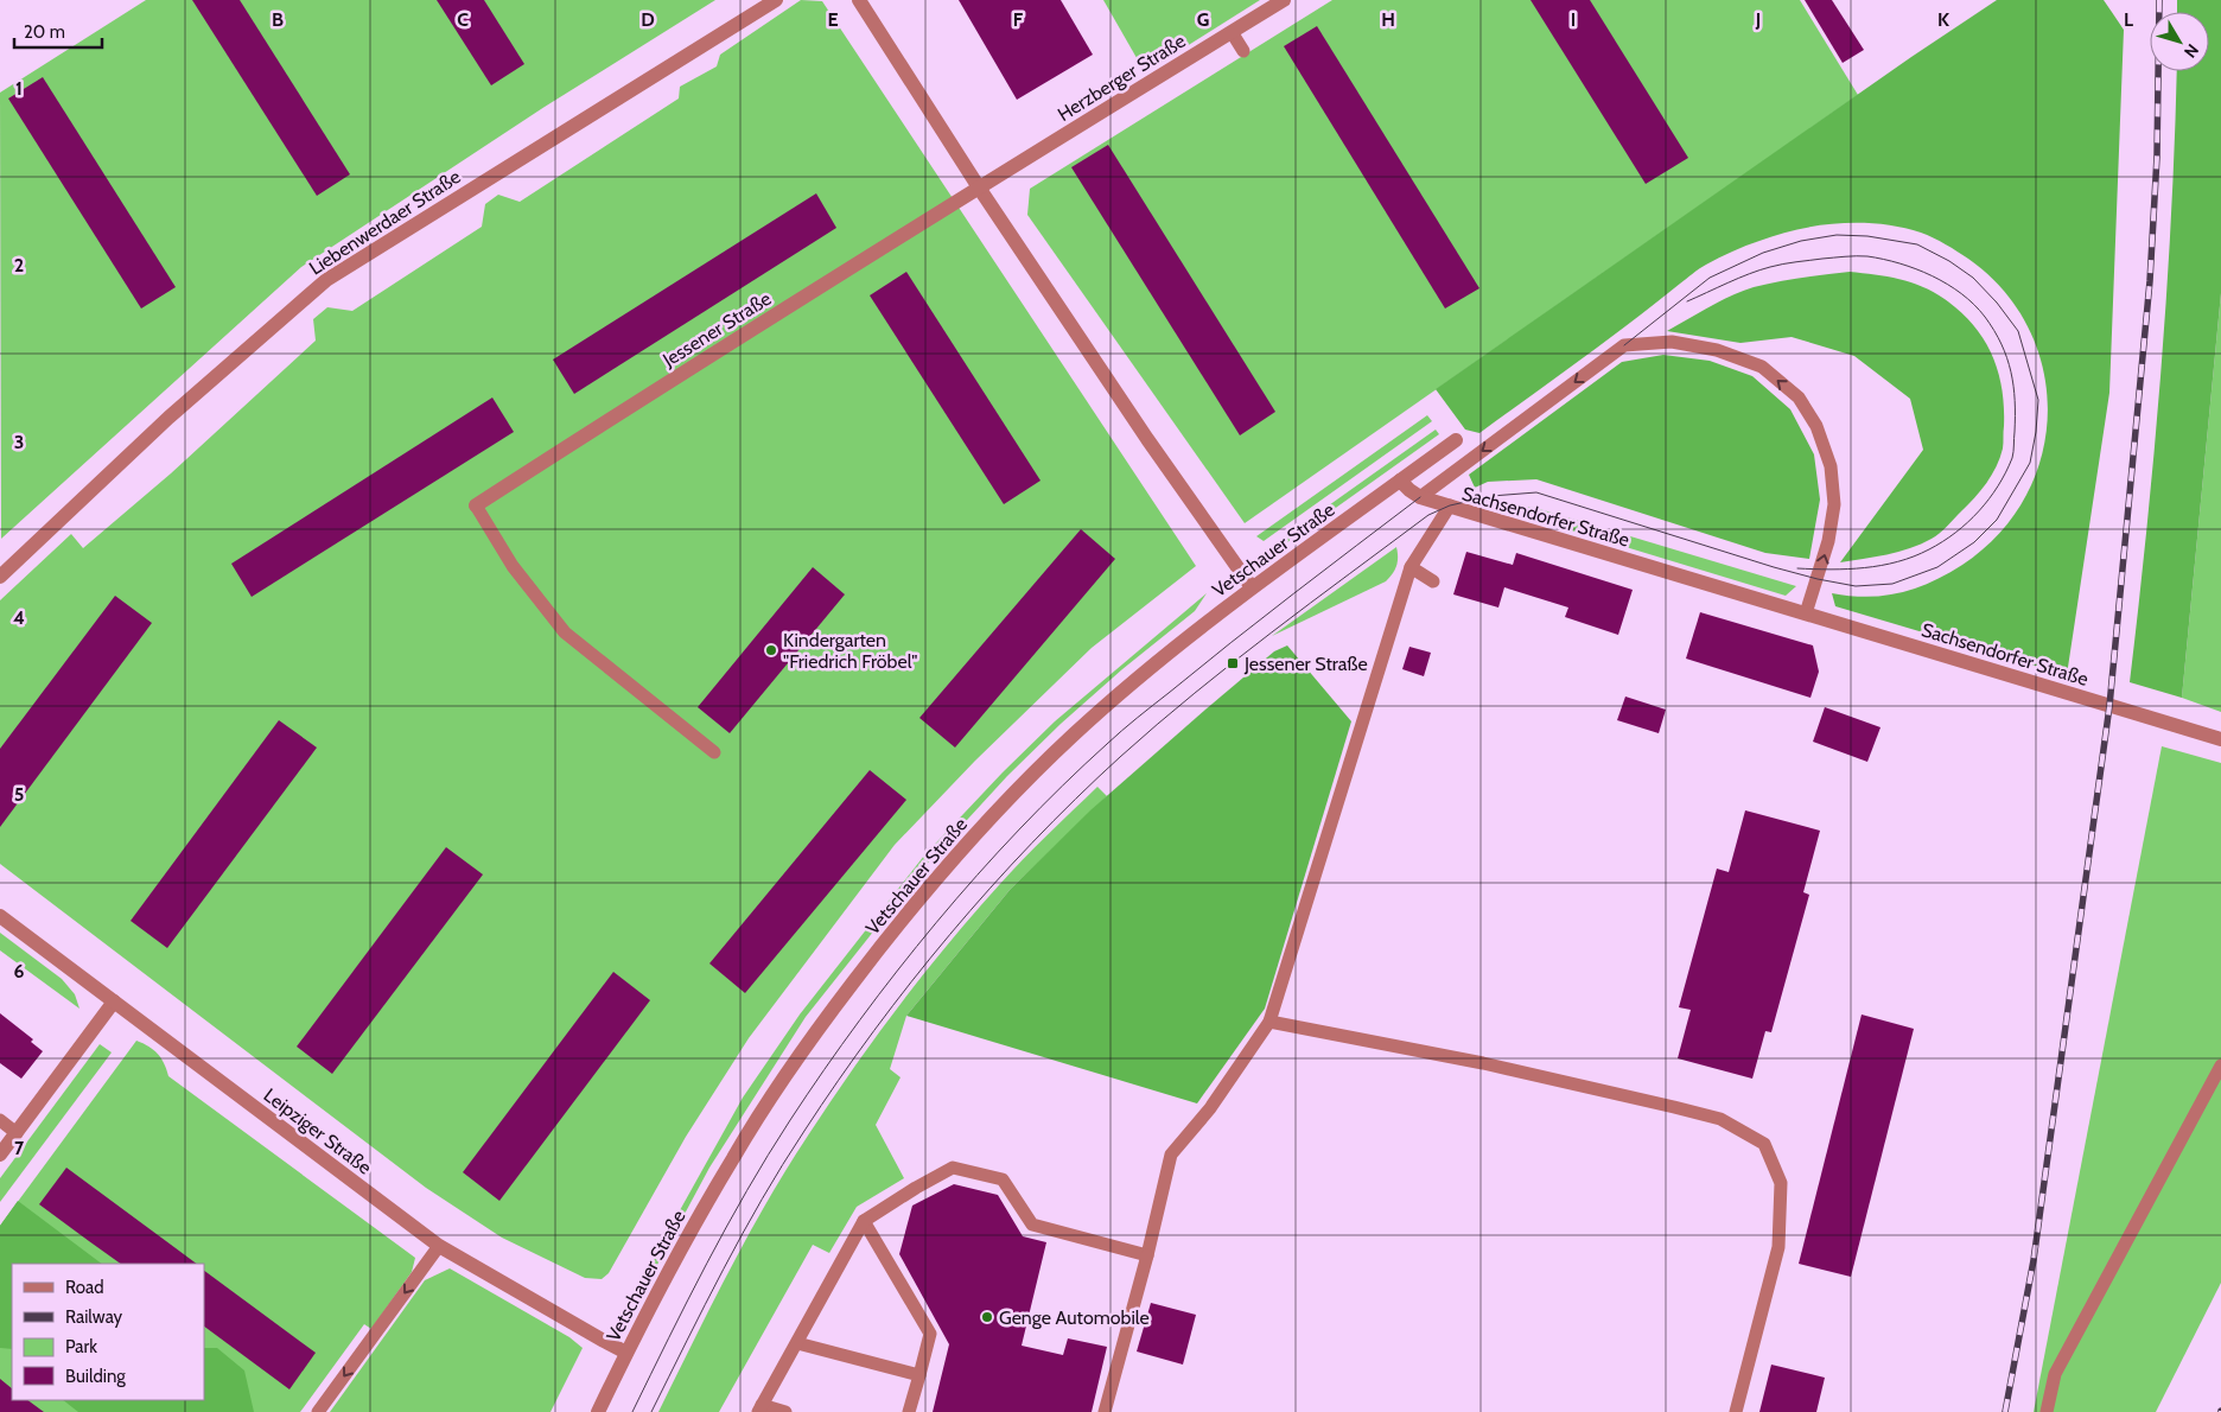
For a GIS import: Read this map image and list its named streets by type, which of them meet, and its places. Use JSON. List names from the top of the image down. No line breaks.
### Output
{"streets":{"street":["Herzberger Straße","Liebenwerdaer Straße","Jessener Straße","Sachsendorfer Straße","Vetschauer Straße","Leipziger Straße"]},"crossings":[["Herzberger Straße","Jessener Straße"],["Vetschauer Straße","Leipziger Straße"]],"places":{"other":["Kindergarten \"Friedrich Fröbel\"","Genge Automobile"],"transit":["Jessener Straße"]},"legend":["Road","Railway","Park","Building"],"scale_bar":"20 m","north":"bottom right","grid":{"columns":["B","C","D","E","F","G","H","I","J","K","L"],"rows":["1","2","3","4","5","6","7"]}}
